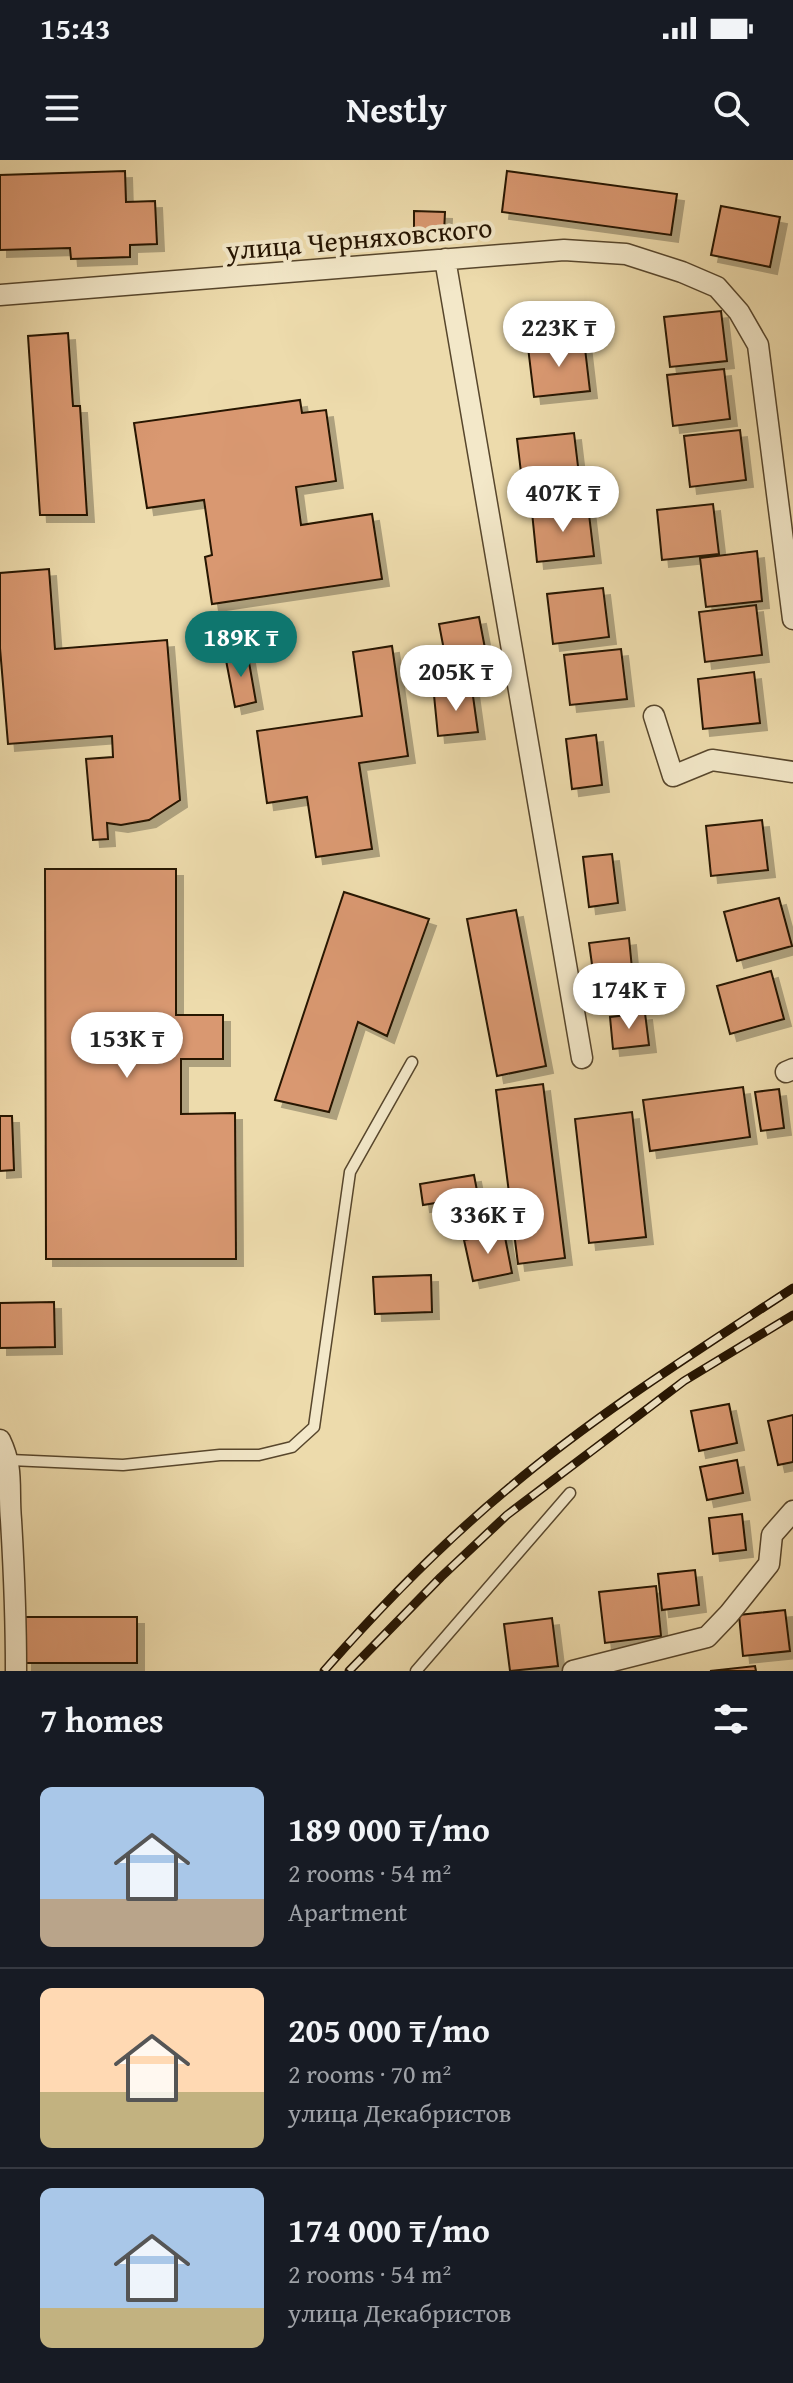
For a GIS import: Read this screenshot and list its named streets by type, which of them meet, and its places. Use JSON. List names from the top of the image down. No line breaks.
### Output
{"streets":{"street":["улица Черняховского"]},"page":{"status":"15:43","header":"Nestly","price":["223K ₸","407K ₸","189K ₸","205K ₸","174K ₸","153K ₸","336K ₸"],"heading":"7 homes","list":[{"name":"189 000 ₸/mo","note":"2 rooms · 54 m² · Apartment"},{"name":"205 000 ₸/mo","note":"2 rooms · 70 m² · улица Декабристов"},{"name":"174 000 ₸/mo","note":"2 rooms · 54 m² · улица Декабристов"}]}}
